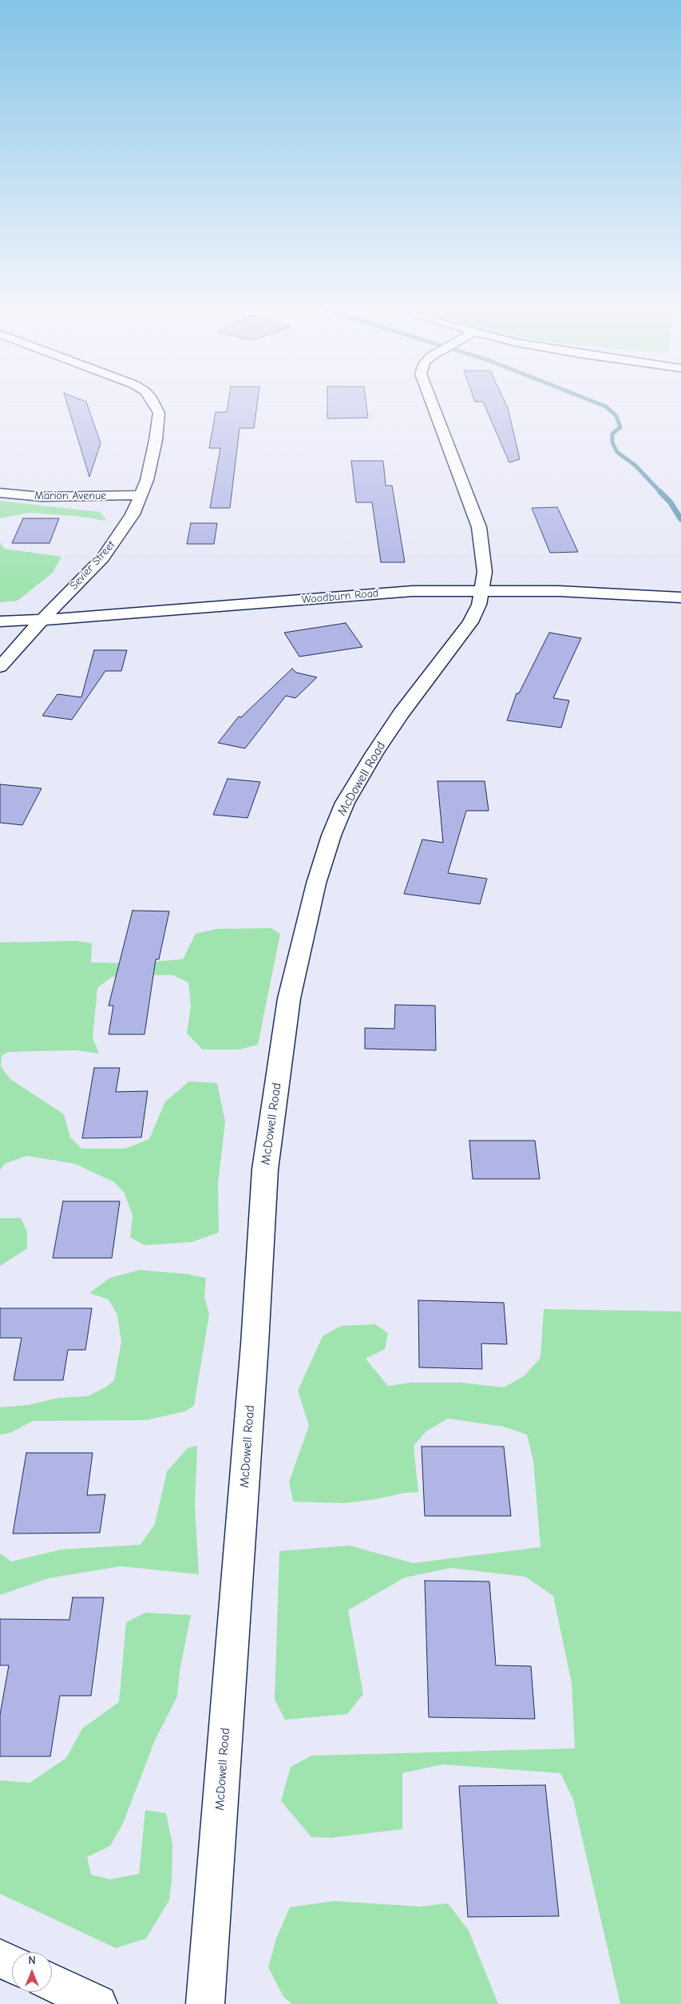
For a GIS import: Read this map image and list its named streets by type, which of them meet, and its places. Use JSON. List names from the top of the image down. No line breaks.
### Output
{"streets":{"street":["Marion Avenue","Sevier Street","Woodburn Road","McDowell Road"]},"crossings":[["Marion Avenue","Sevier Street"],["Sevier Street","Woodburn Road"],["Woodburn Road","McDowell Road"]],"north":"top"}
